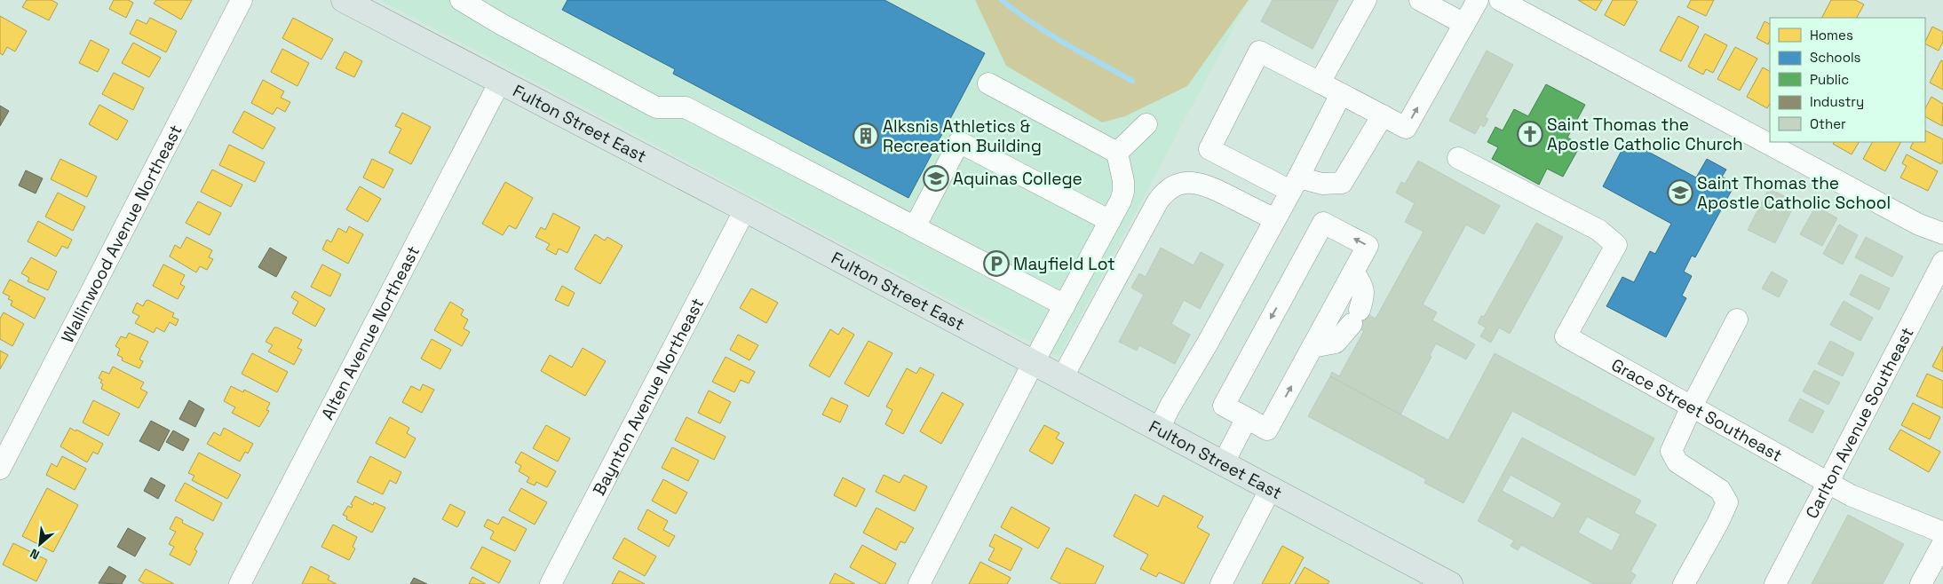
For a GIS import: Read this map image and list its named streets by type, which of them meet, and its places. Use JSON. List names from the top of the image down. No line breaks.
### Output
{"streets":{"main road":["Fulton Street East"],"street":["Wallinwood Avenue Northeast","Alten Avenue Northeast","Baynton Avenue Northeast","Grace Street Southeast","Carlton Avenue Southeast"]},"crossings":[["Fulton Street East","Alten Avenue Northeast"],["Fulton Street East","Baynton Avenue Northeast"],["Grace Street Southeast","Carlton Avenue Southeast"]],"places":{"church":["Saint Thomas the Apostle Catholic Church"],"building":["Alksnis Athletics & Recreation Building"],"school or university":["Aquinas College","Saint Thomas the Apostle Catholic School"],"parking":["Mayfield Lot"]},"legend":["Homes","Schools","Public","Industry","Other"],"north":"bottom left"}
